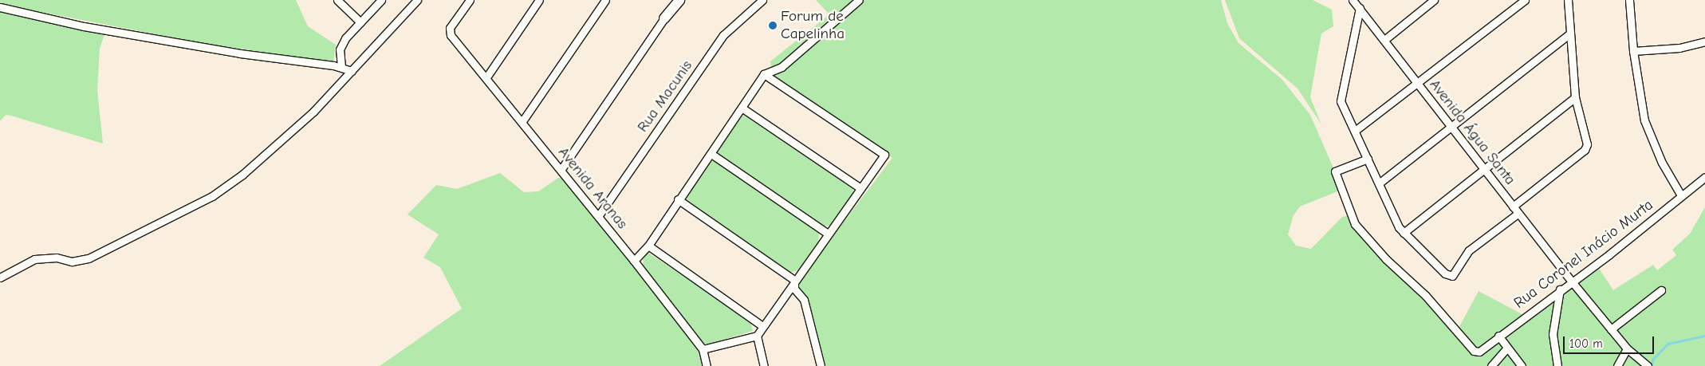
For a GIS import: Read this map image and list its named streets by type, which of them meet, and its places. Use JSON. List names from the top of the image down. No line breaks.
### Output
{"streets":{"street":["Rua Macunis","Avenida Água Santa","Avenida Aranas","Rua Coronel Inácio Murta"]},"crossings":[["Rua Macunis","Avenida Aranas"],["Avenida Água Santa","Rua Coronel Inácio Murta"]],"places":["Forum de Capelinha"],"scale_bar":"100 m"}
